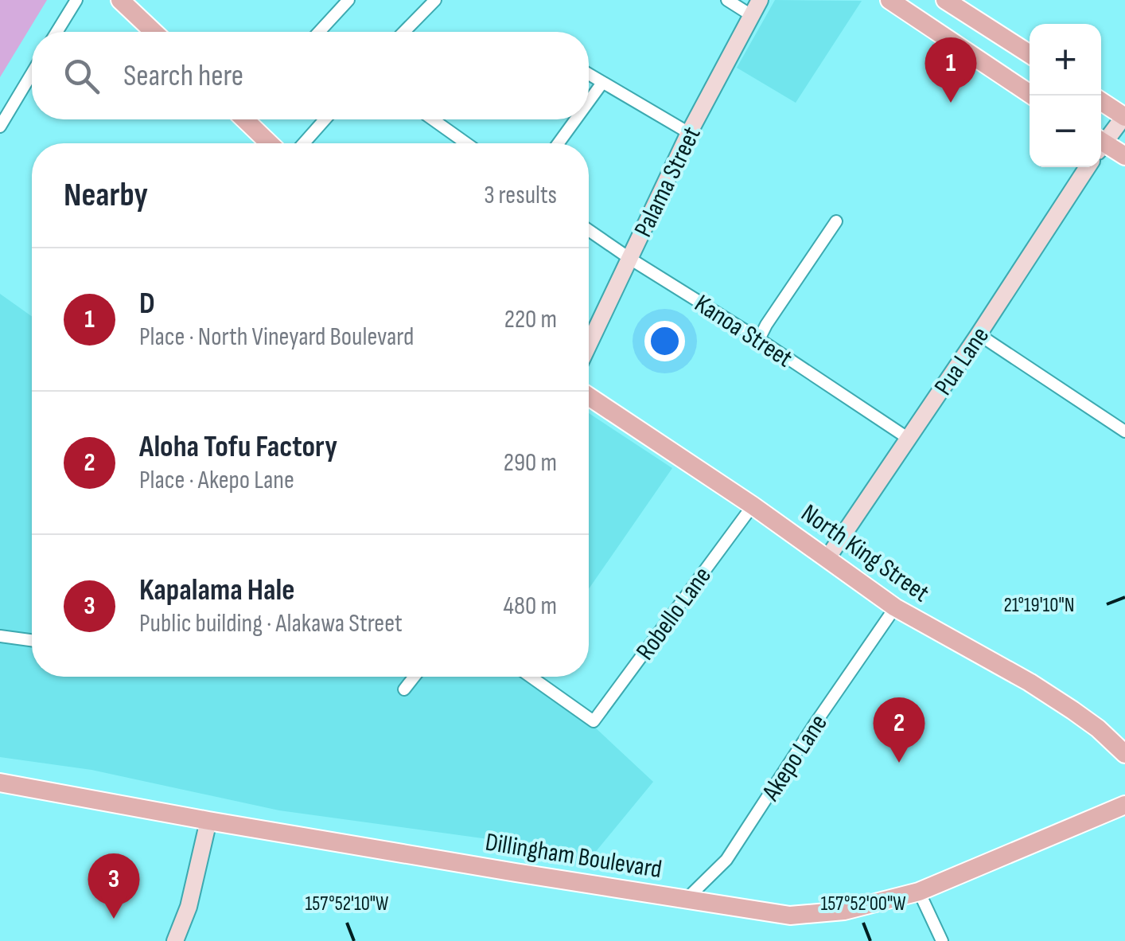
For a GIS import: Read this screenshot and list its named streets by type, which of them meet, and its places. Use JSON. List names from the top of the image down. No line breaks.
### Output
{"streets":{"main road":["North King Street","Dillingham Boulevard"],"street":["Palama Street","Kanoa Street","Pua Lane","Robello Lane","Akepo Lane"]},"crossings":[["Palama Street","Kanoa Street"],["Kanoa Street","Pua Lane"],["Pua Lane","North King Street"],["North King Street","Robello Lane"],["North King Street","Akepo Lane"],["Akepo Lane","Dillingham Boulevard"]],"page":{"map_buttons":["+","−"],"search":"Search here","pins":["1","2","3"],"heading":["Nearby","3 results"],"list":[{"mark":"1","name":"D","note":"Place · North Vineyard Boulevard","value":"220 m"},{"mark":"2","name":"Aloha Tofu Factory","note":"Place · Akepo Lane","value":"290 m"},{"mark":"3","name":"Kapalama Hale","note":"Public building · Alakawa Street","value":"480 m"}]},"coordinates":["21°19'10\"N","157°52'10\"W","157°52'00\"W"]}
